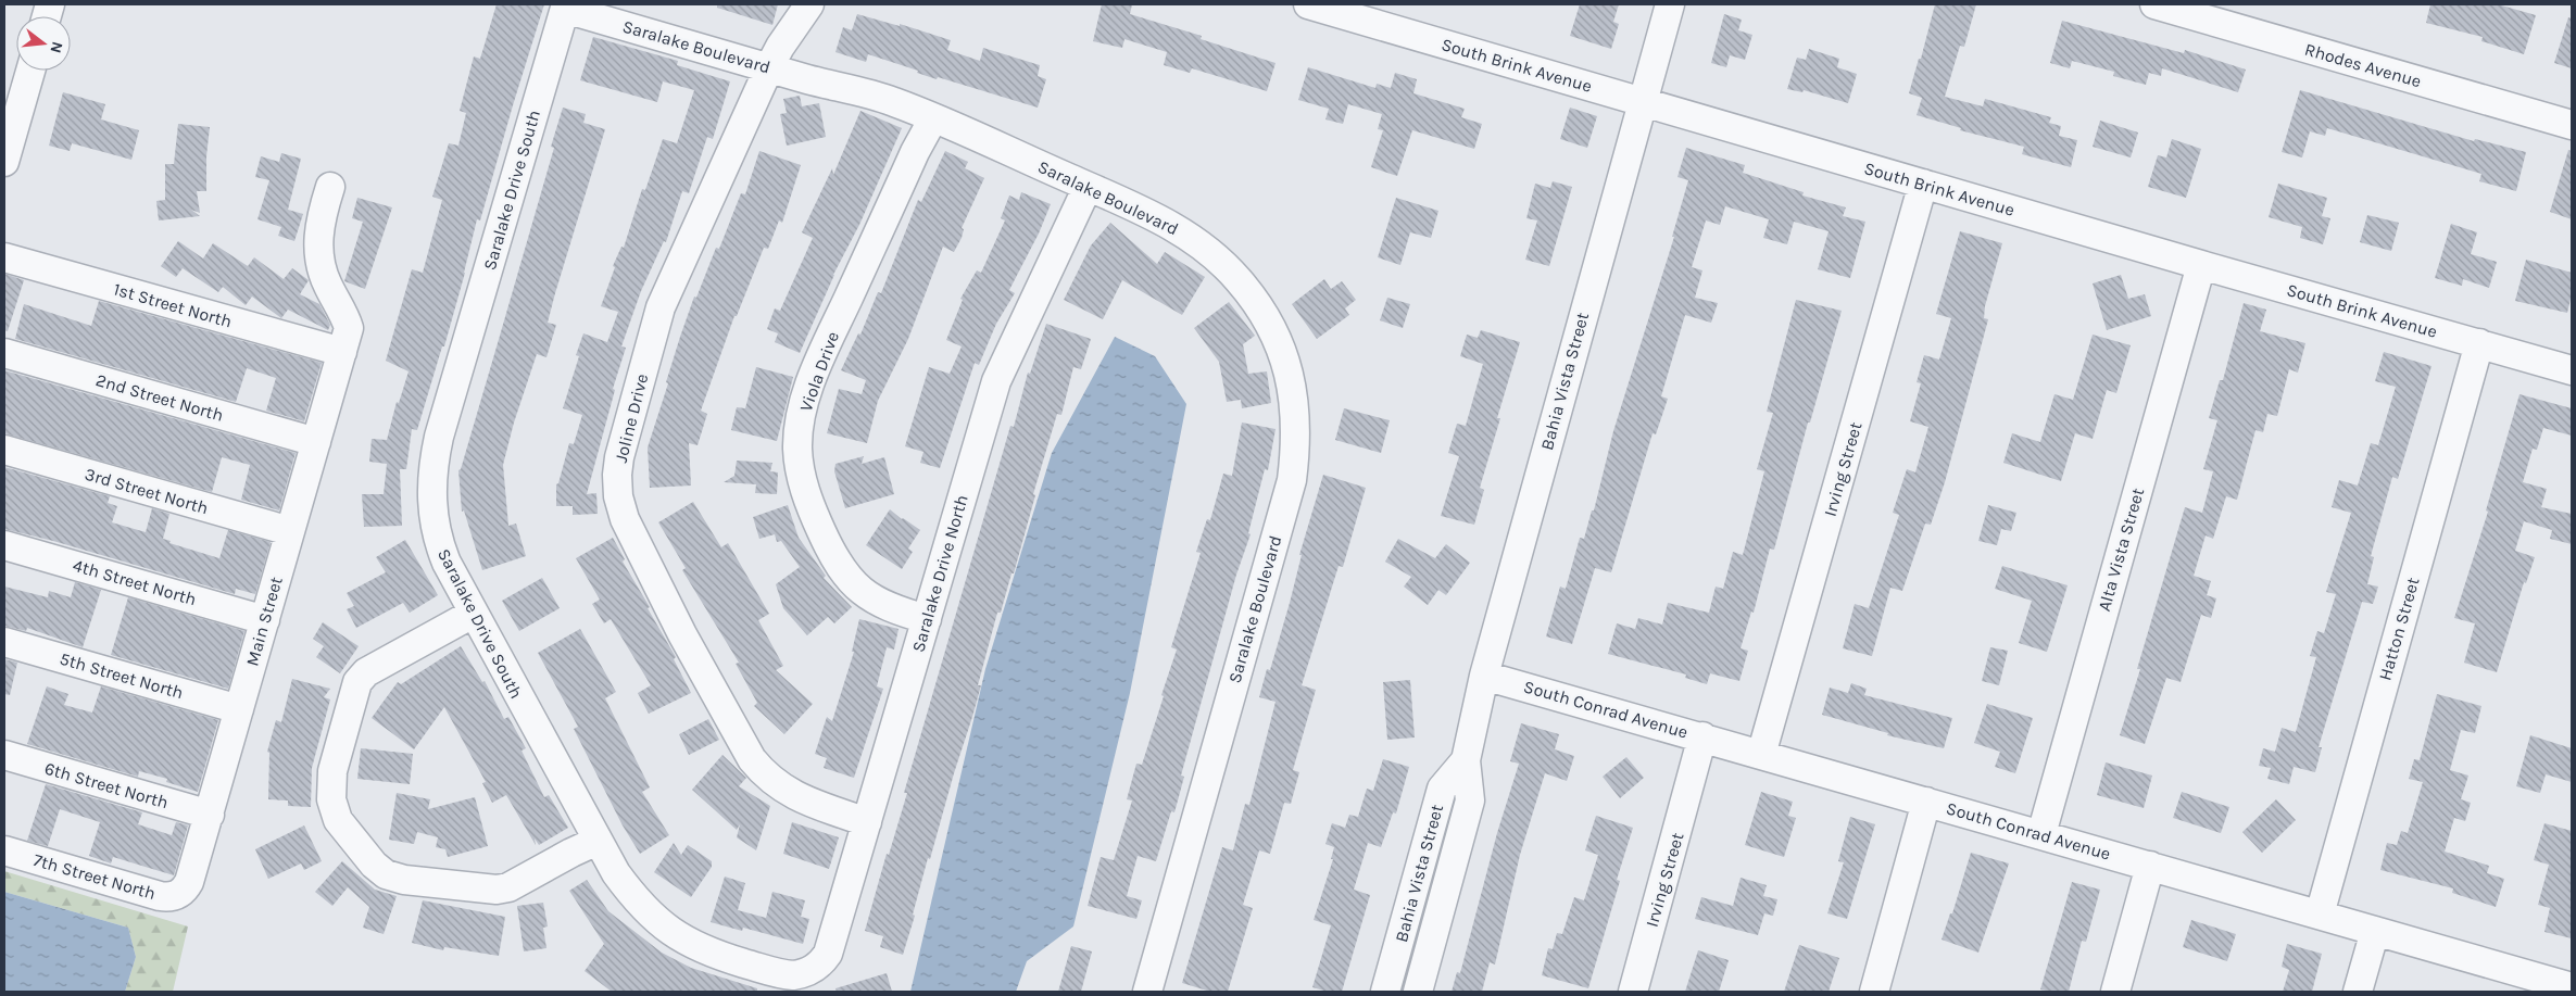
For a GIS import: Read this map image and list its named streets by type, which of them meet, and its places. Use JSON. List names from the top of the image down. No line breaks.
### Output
{"streets":{"street":["Saralake Boulevard","South Brink Avenue","Rhodes Avenue","Saralake Drive South","1st Street North","Viola Drive","Bahia Vista Street","2nd Street North","Joline Drive","Irving Street","3rd Street North","Alta Vista Street","Saralake Drive North","4th Street North","Main Street","Hatton Street","5th Street North","South Conrad Avenue","6th Street North","7th Street North"]},"crossings":[["Saralake Boulevard","Saralake Drive South"],["Saralake Boulevard","Viola Drive"],["Saralake Boulevard","Joline Drive"],["Saralake Boulevard","Saralake Drive North"],["South Brink Avenue","Bahia Vista Street"],["South Brink Avenue","Irving Street"],["South Brink Avenue","Alta Vista Street"],["South Brink Avenue","Hatton Street"],["Saralake Drive South","Saralake Drive North"],["1st Street North","Main Street"],["Viola Drive","Saralake Drive North"],["Bahia Vista Street","South Conrad Avenue"],["2nd Street North","Main Street"],["Joline Drive","Saralake Drive North"],["Irving Street","South Conrad Avenue"],["3rd Street North","Main Street"],["Alta Vista Street","South Conrad Avenue"],["4th Street North","Main Street"],["Main Street","5th Street North"],["Main Street","6th Street North"],["Main Street","7th Street North"],["Hatton Street","South Conrad Avenue"]],"north":"right"}
